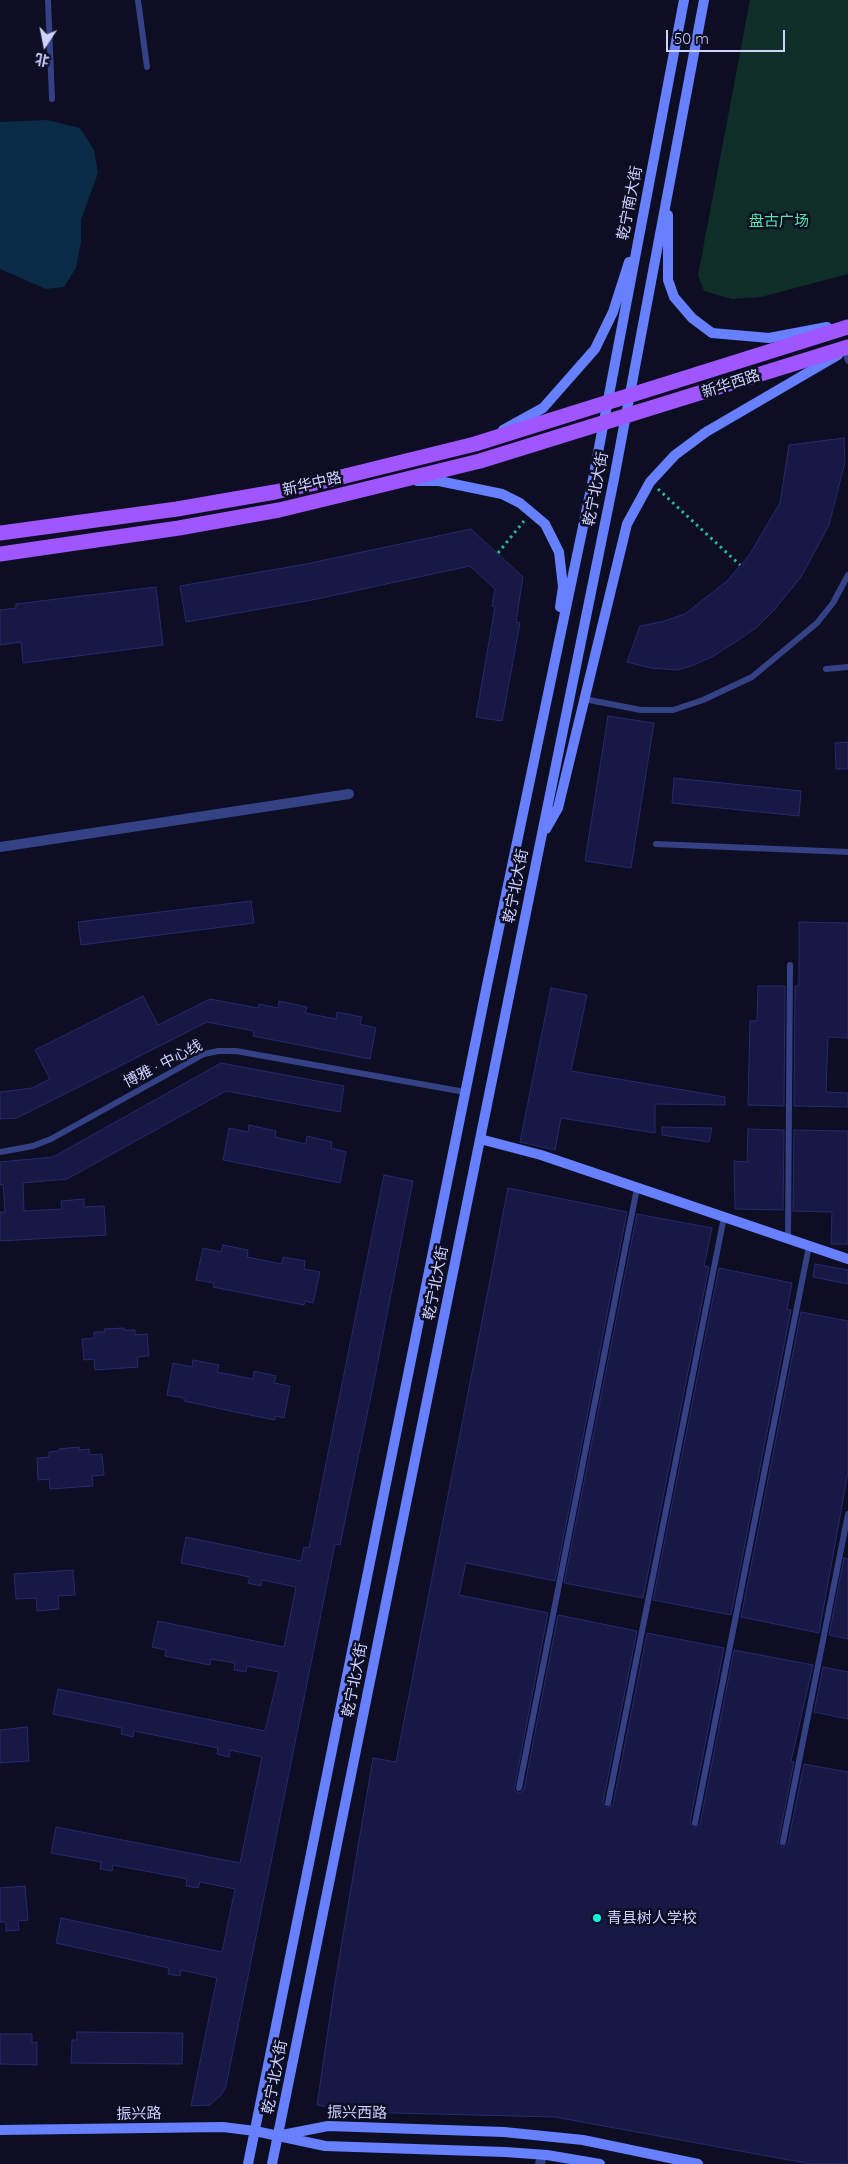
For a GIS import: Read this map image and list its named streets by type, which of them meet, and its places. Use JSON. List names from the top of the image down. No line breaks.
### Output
{"streets":{"main road":["乾宁南大街","新华西路","新华中路","乾宁北大街","振兴西路","振兴路"],"lane":["博雅 · 中心线"]},"crossings":[["乾宁南大街","新华西路"],["乾宁南大街","新华中路"],["乾宁南大街","乾宁北大街"],["新华西路","新华中路"],["新华西路","乾宁北大街"],["新华中路","乾宁北大街"],["乾宁北大街","博雅 · 中心线"],["乾宁北大街","振兴西路"],["乾宁北大街","振兴路"],["振兴西路","振兴路"]],"parks":["盘古广场"],"places":["青县树人学校"],"scale_bar":"50 m","north":"bottom"}
